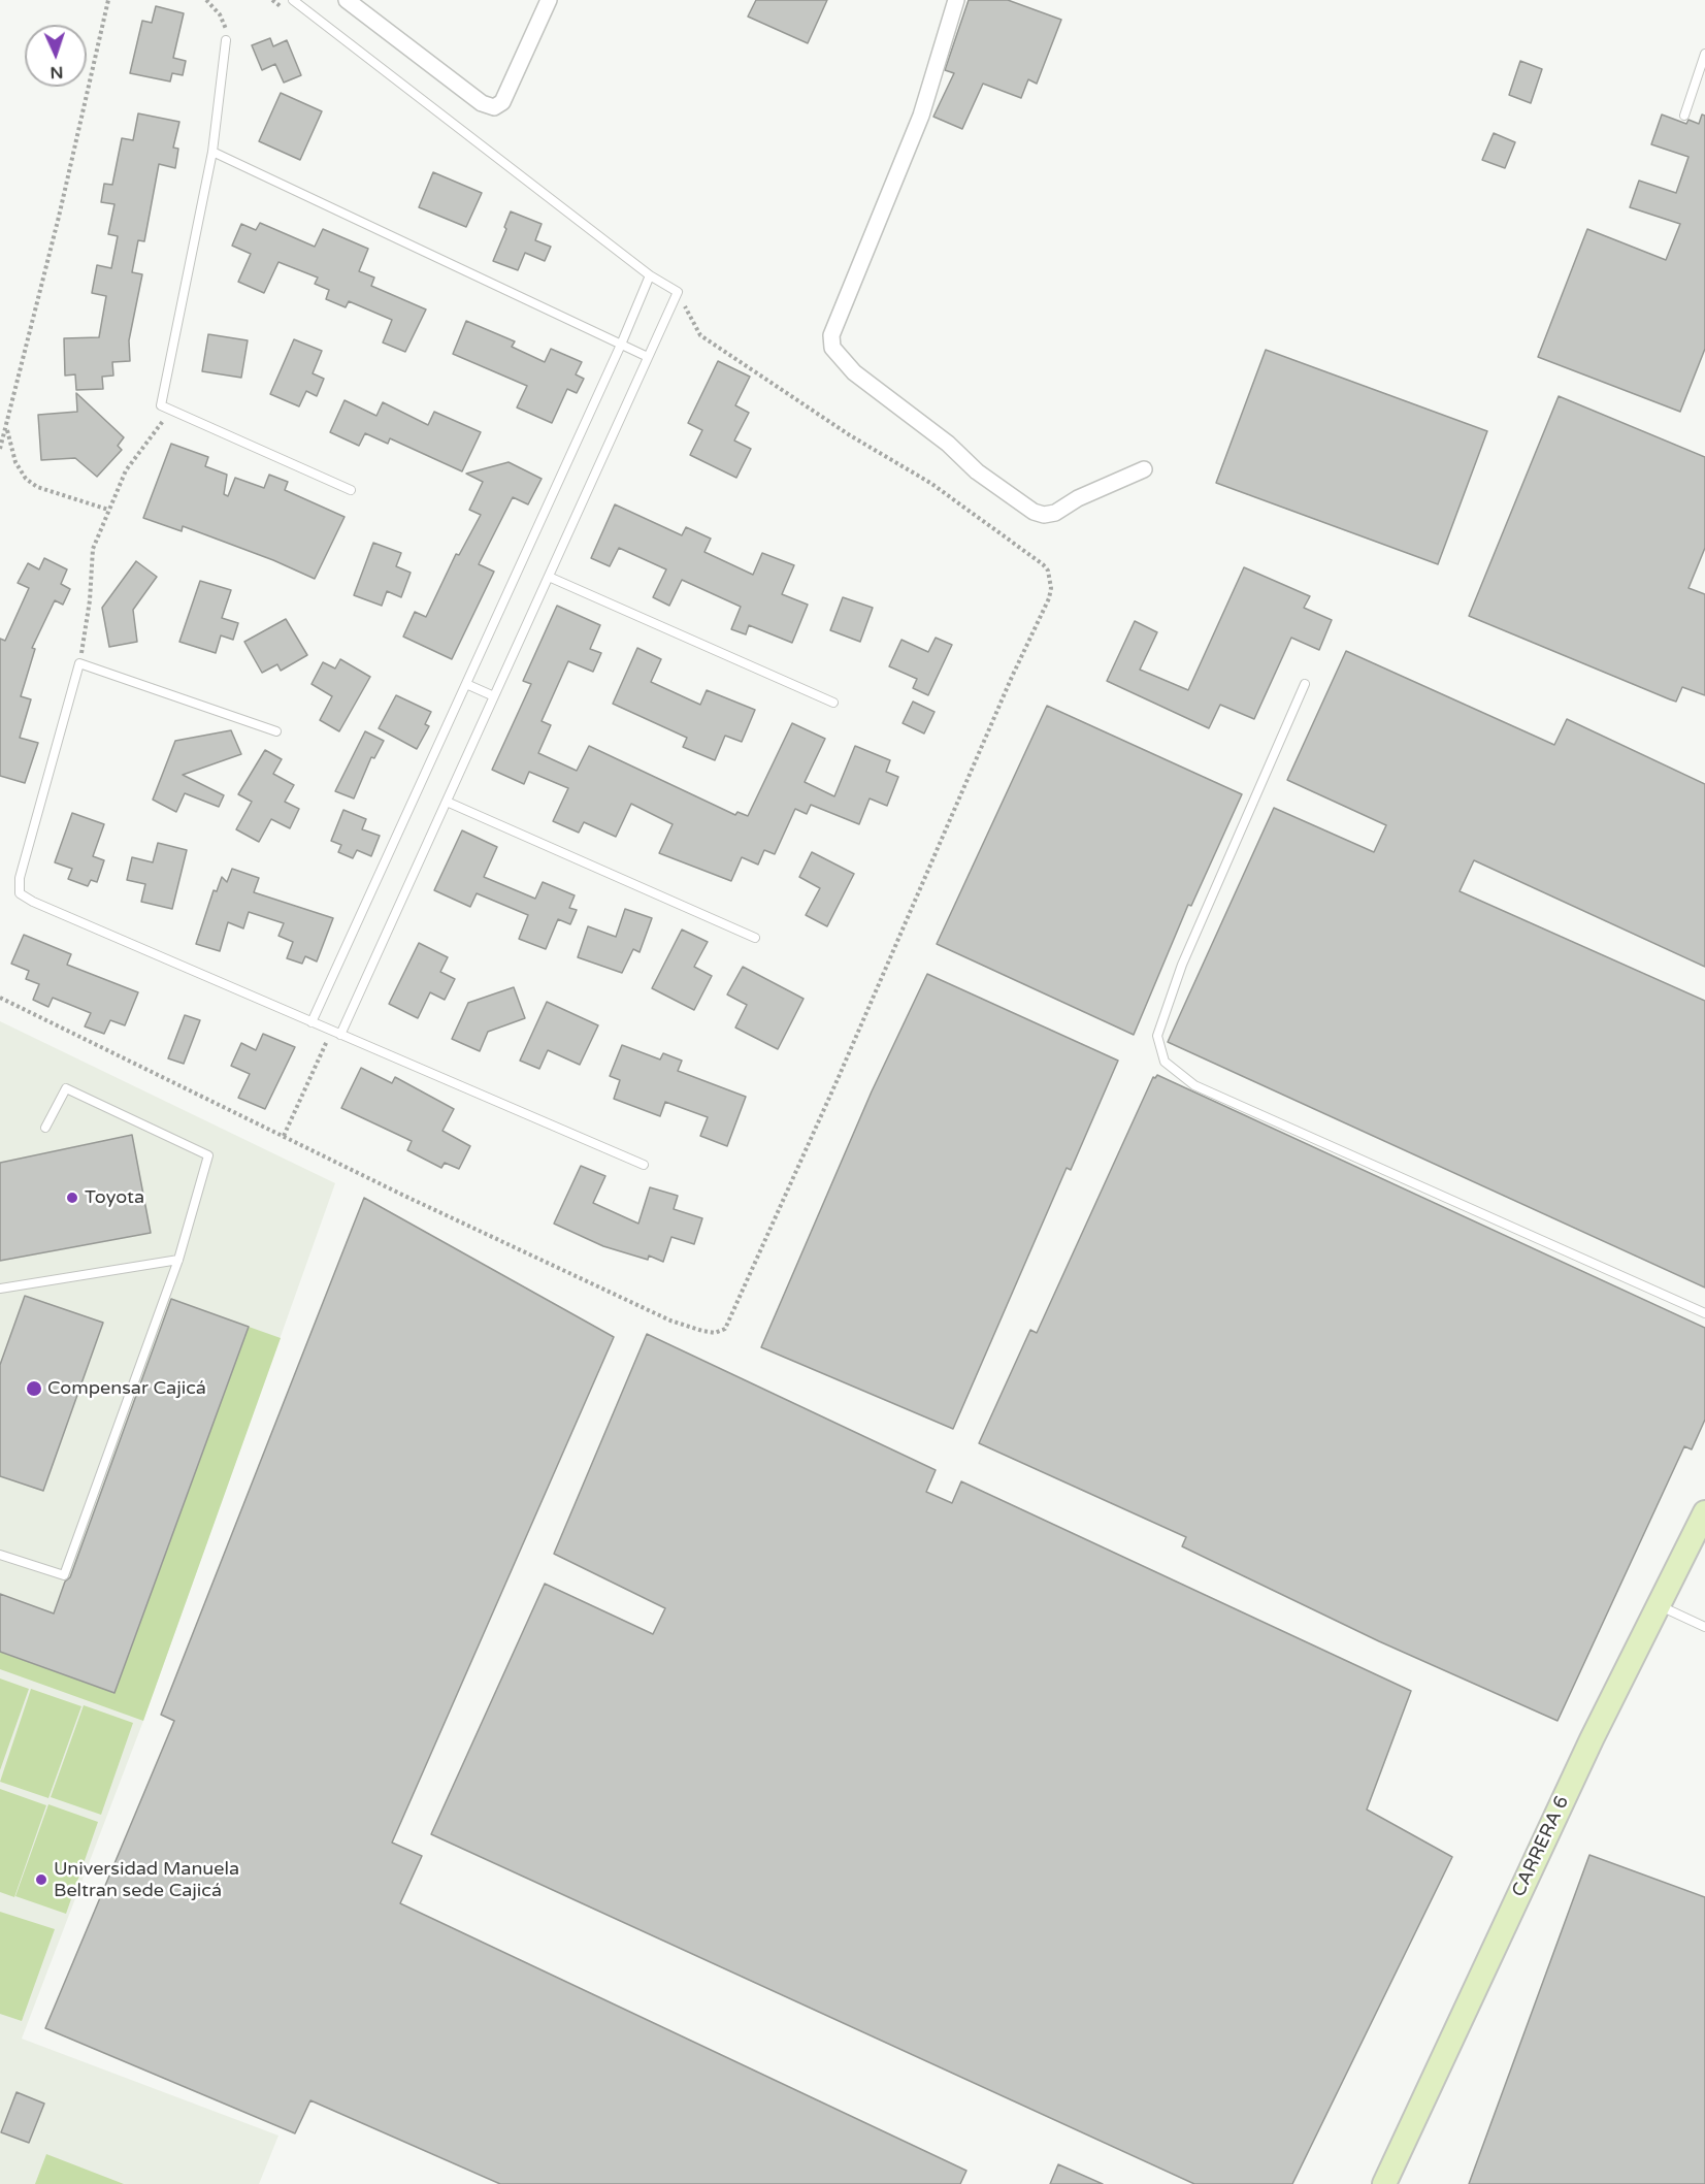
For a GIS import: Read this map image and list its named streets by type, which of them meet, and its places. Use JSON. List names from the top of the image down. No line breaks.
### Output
{"streets":{"main road":["CARRERA 6"]},"places":["Toyota","Compensar Cajicá","Universidad Manuela Beltran sede Cajicá"],"north":"bottom"}
